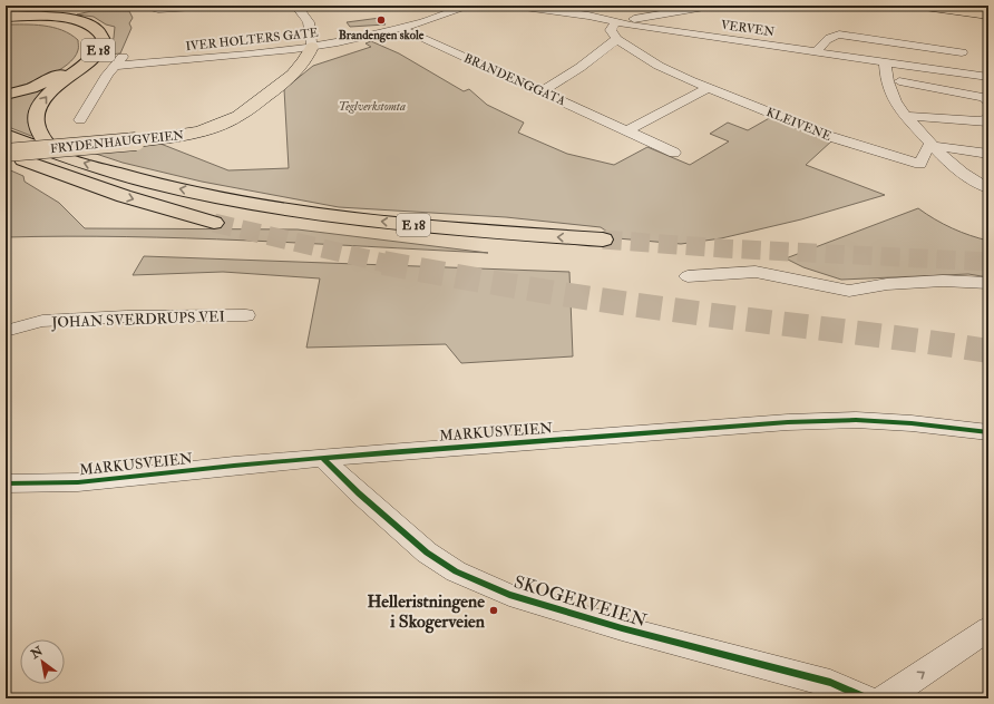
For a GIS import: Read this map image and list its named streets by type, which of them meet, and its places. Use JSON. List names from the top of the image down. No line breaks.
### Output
{"streets":{"highway":["E 18"],"main road":["FRYDENHAUGVEIEN"],"street":["VERVEN","IVER HOLTERS GATE","BRANDENGGATA","KLEIVENE","JOHAN SVERDRUPS VEI","MARKUSVEIEN","SKOGERVEIEN"]},"crossings":[["IVER HOLTERS GATE","BRANDENGGATA"],["IVER HOLTERS GATE","FRYDENHAUGVEIEN"],["MARKUSVEIEN","SKOGERVEIEN"]],"parks":["Teglverkstomta"],"places":["Brandengen skole","Helleristningene i Skogerveien"],"north":"top left"}
